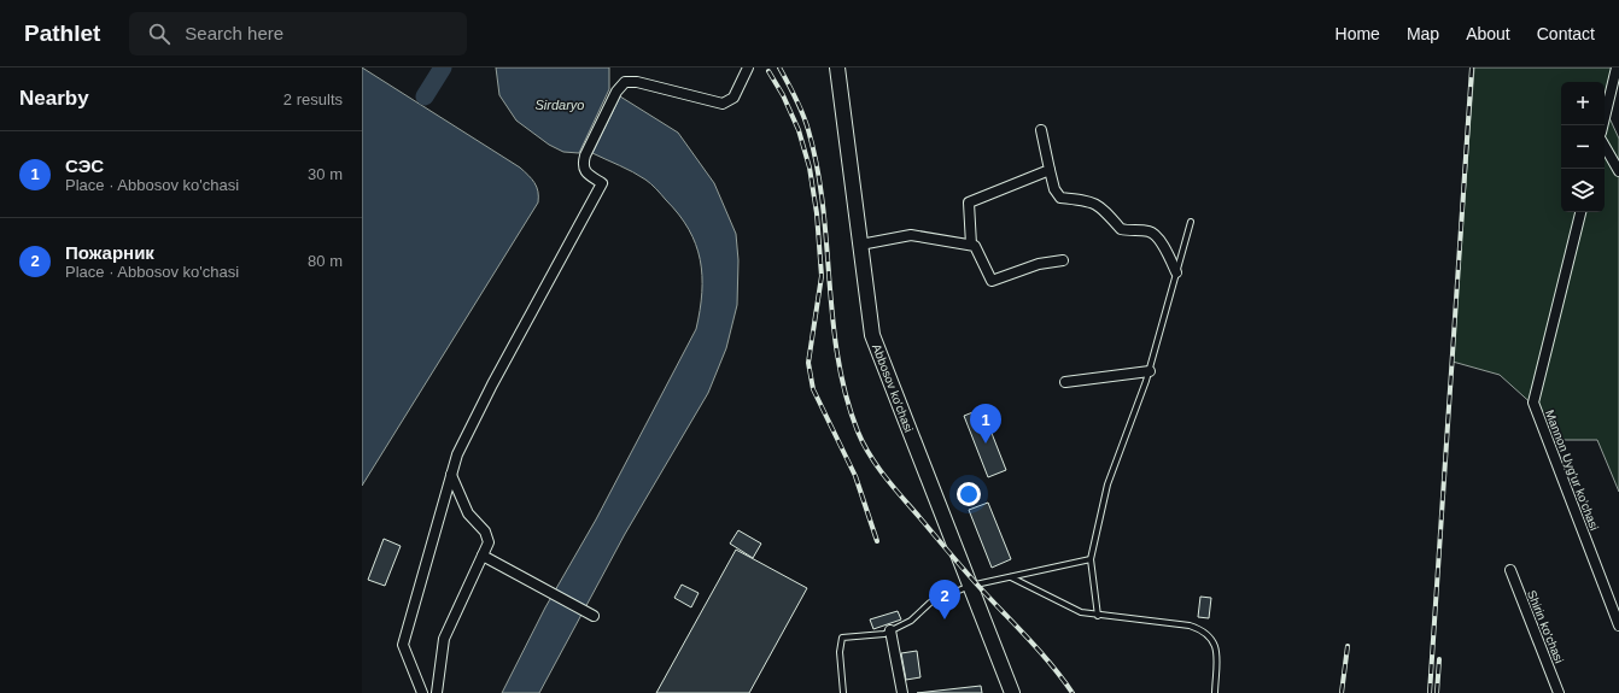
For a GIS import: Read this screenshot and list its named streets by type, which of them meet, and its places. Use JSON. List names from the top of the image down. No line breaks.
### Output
{"streets":{"main road":["Abbosov ko'chasi"],"street":["Mannon Uyg'ur ko'chasi","Shirin ko'chasi"]},"water":["Sirdaryo"],"page":{"header":"Pathlet","search":"Search here","nav":["Home","Map","About","Contact"],"heading":["Nearby","2 results"],"map_buttons":["+","−"],"list":[{"mark":"1","name":"СЭС","note":"Place · Abbosov ko'chasi","value":"30 m"},{"mark":"2","name":"Пожарник","note":"Place · Abbosov ko'chasi","value":"80 m"}],"pins":["1","2"]}}
